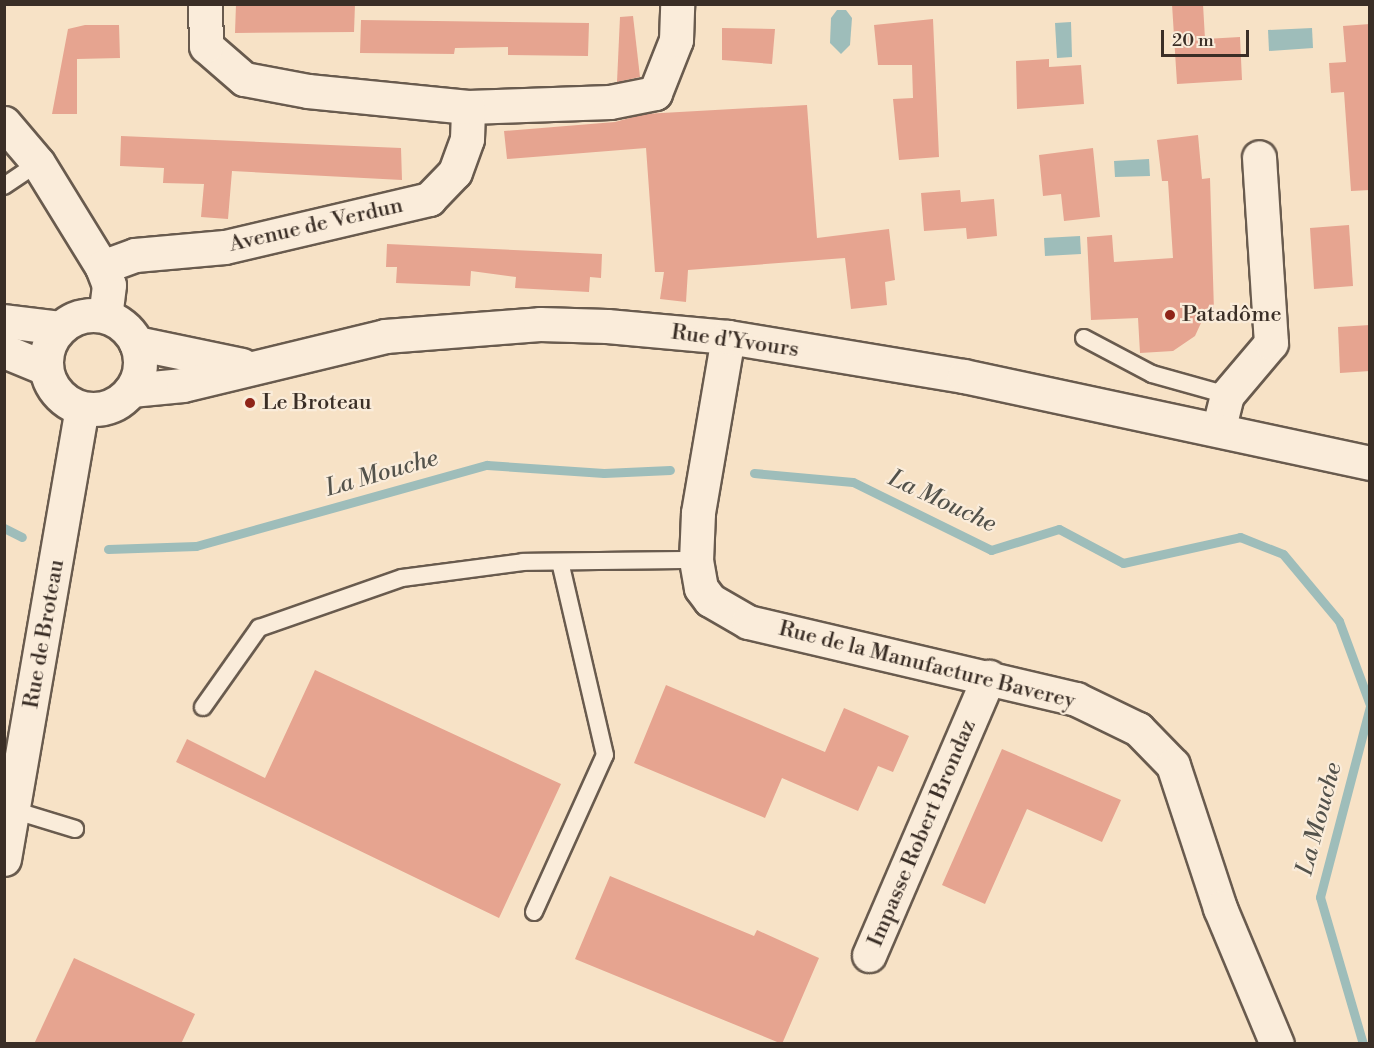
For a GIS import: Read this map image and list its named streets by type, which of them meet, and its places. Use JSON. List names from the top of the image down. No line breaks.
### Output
{"streets":{"street":["Avenue de Verdun","Rue d'Yvours","Rue de Broteau","Rue de la Manufacture Baverey","Impasse Robert Brondaz"]},"crossings":[["Rue d'Yvours","Rue de Broteau"],["Rue d'Yvours","Rue de la Manufacture Baverey"],["Rue de la Manufacture Baverey","Impasse Robert Brondaz"]],"water":["La Mouche"],"places":["Patadôme","Le Broteau"],"scale_bar":"20 m"}
